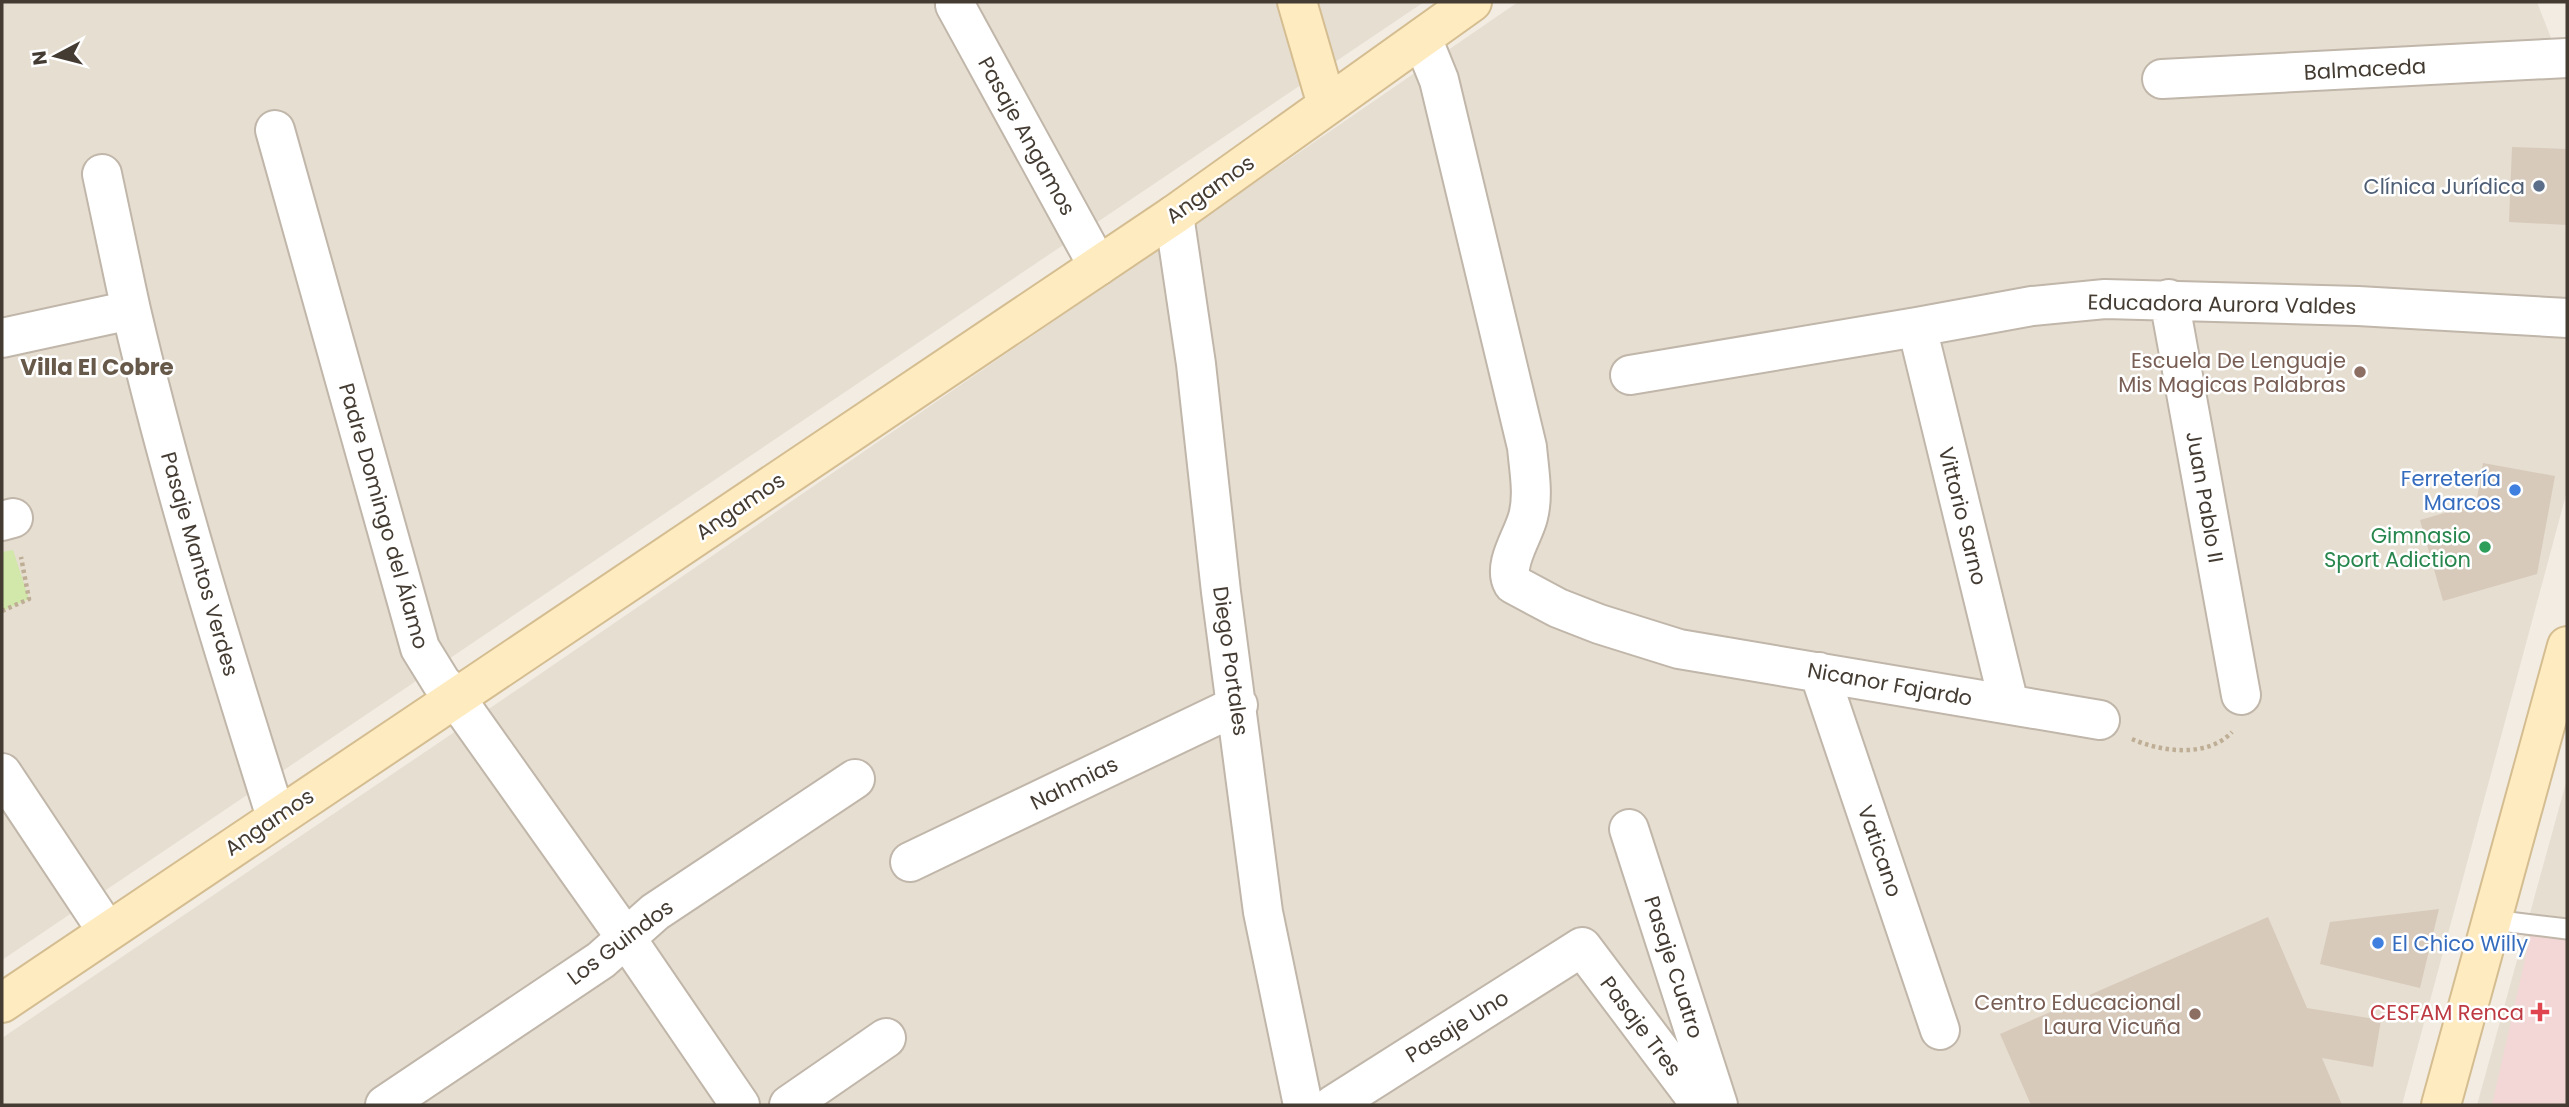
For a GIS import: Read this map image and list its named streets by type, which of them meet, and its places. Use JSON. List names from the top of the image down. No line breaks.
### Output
{"streets":{"street":["Balmaceda","Pasaje Angamos","Angamos","Educadora Aurora Valdes","Juan Pablo II","Padre Domingo del Álamo","Vittorio Sarno","Pasaje Mantos Verdes","Diego Portales","Nicanor Fajardo","Nahmias","Vaticano","Los Guindos","Pasaje Cuatro","Pasaje Uno","Pasaje Tres"]},"crossings":[["Pasaje Angamos","Angamos"],["Angamos","Padre Domingo del Álamo"],["Angamos","Pasaje Mantos Verdes"],["Angamos","Diego Portales"],["Angamos","Nicanor Fajardo"],["Educadora Aurora Valdes","Juan Pablo II"],["Educadora Aurora Valdes","Vittorio Sarno"],["Padre Domingo del Álamo","Los Guindos"],["Vittorio Sarno","Nicanor Fajardo"],["Diego Portales","Nahmias"],["Nicanor Fajardo","Vaticano"],["Pasaje Uno","Pasaje Tres"]],"districts":["Villa El Cobre"],"places":{"other":["Clínica Jurídica","Escuela De Lenguaje Mis Magicas Palabras","Ferretería Marcos","Gimnasio Sport Adiction","El Chico Willy","Centro Educacional Laura Vicuña"],"health":["CESFAM Renca"]},"north":"left"}
